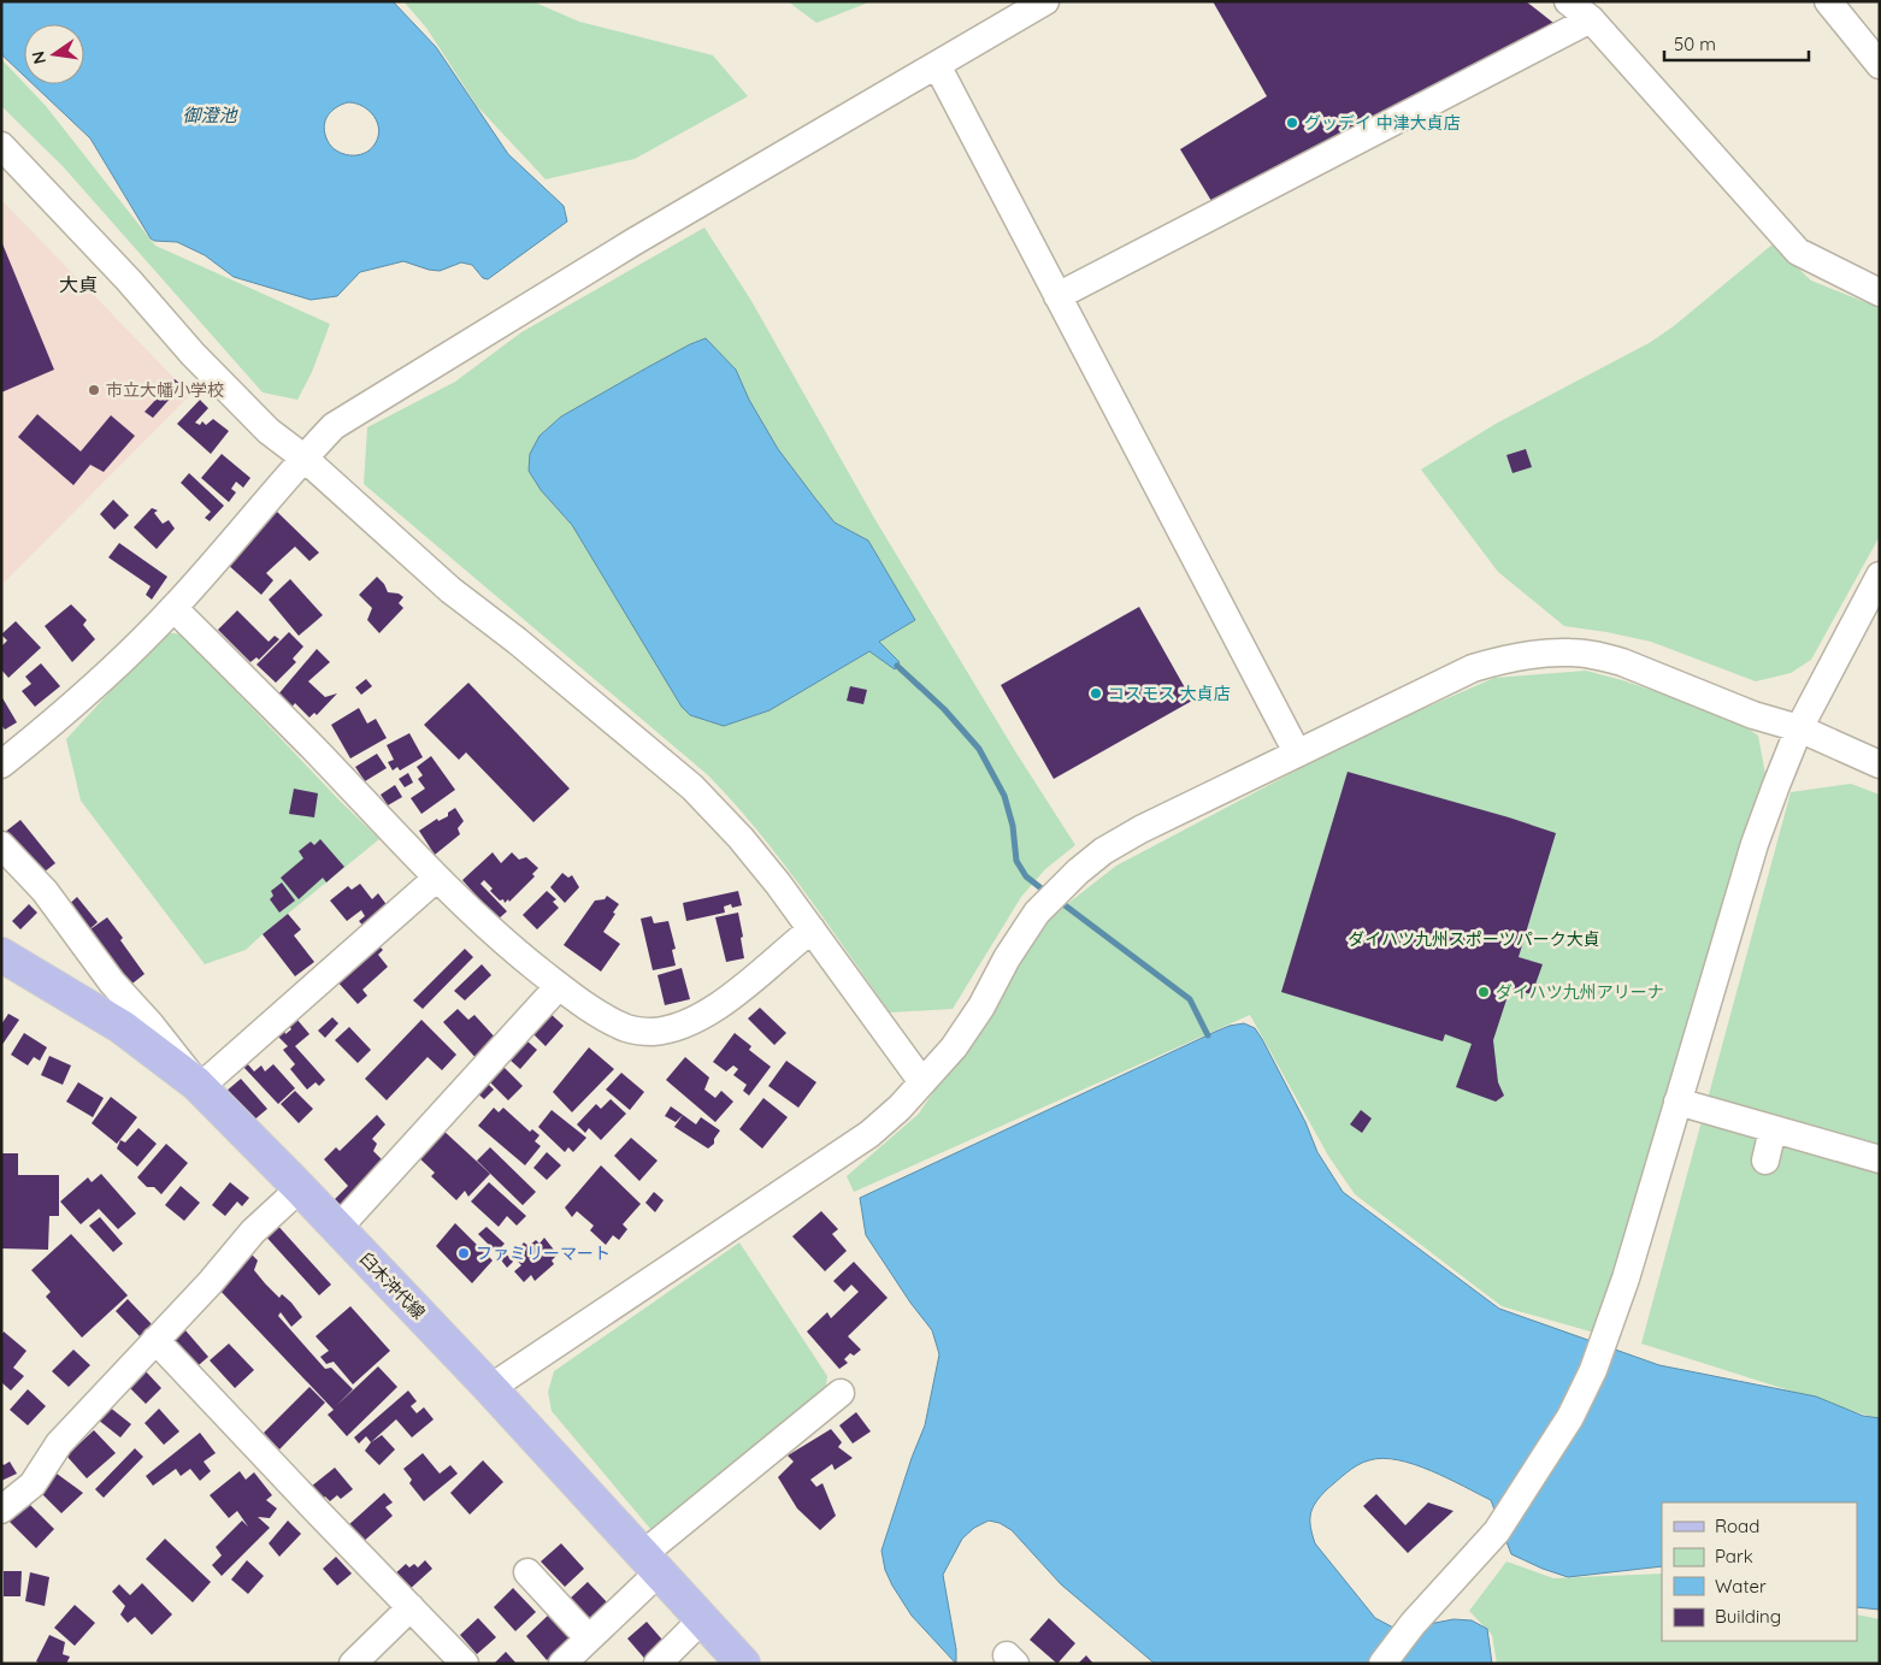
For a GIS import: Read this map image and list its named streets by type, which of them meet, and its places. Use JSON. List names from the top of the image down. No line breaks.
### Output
{"streets":{"main road":["臼木沖代線"]},"districts":["大貞"],"water":["御澄池"],"parks":["ダイハツ九州スポーツパーク大貞"],"places":["グッデイ 中津大貞店","市立大幡小学校","コスモス 大貞店","ダイハツ九州アリーナ","ファミリーマート"],"legend":["Road","Park","Water","Building"],"scale_bar":"50 m","north":"left"}
